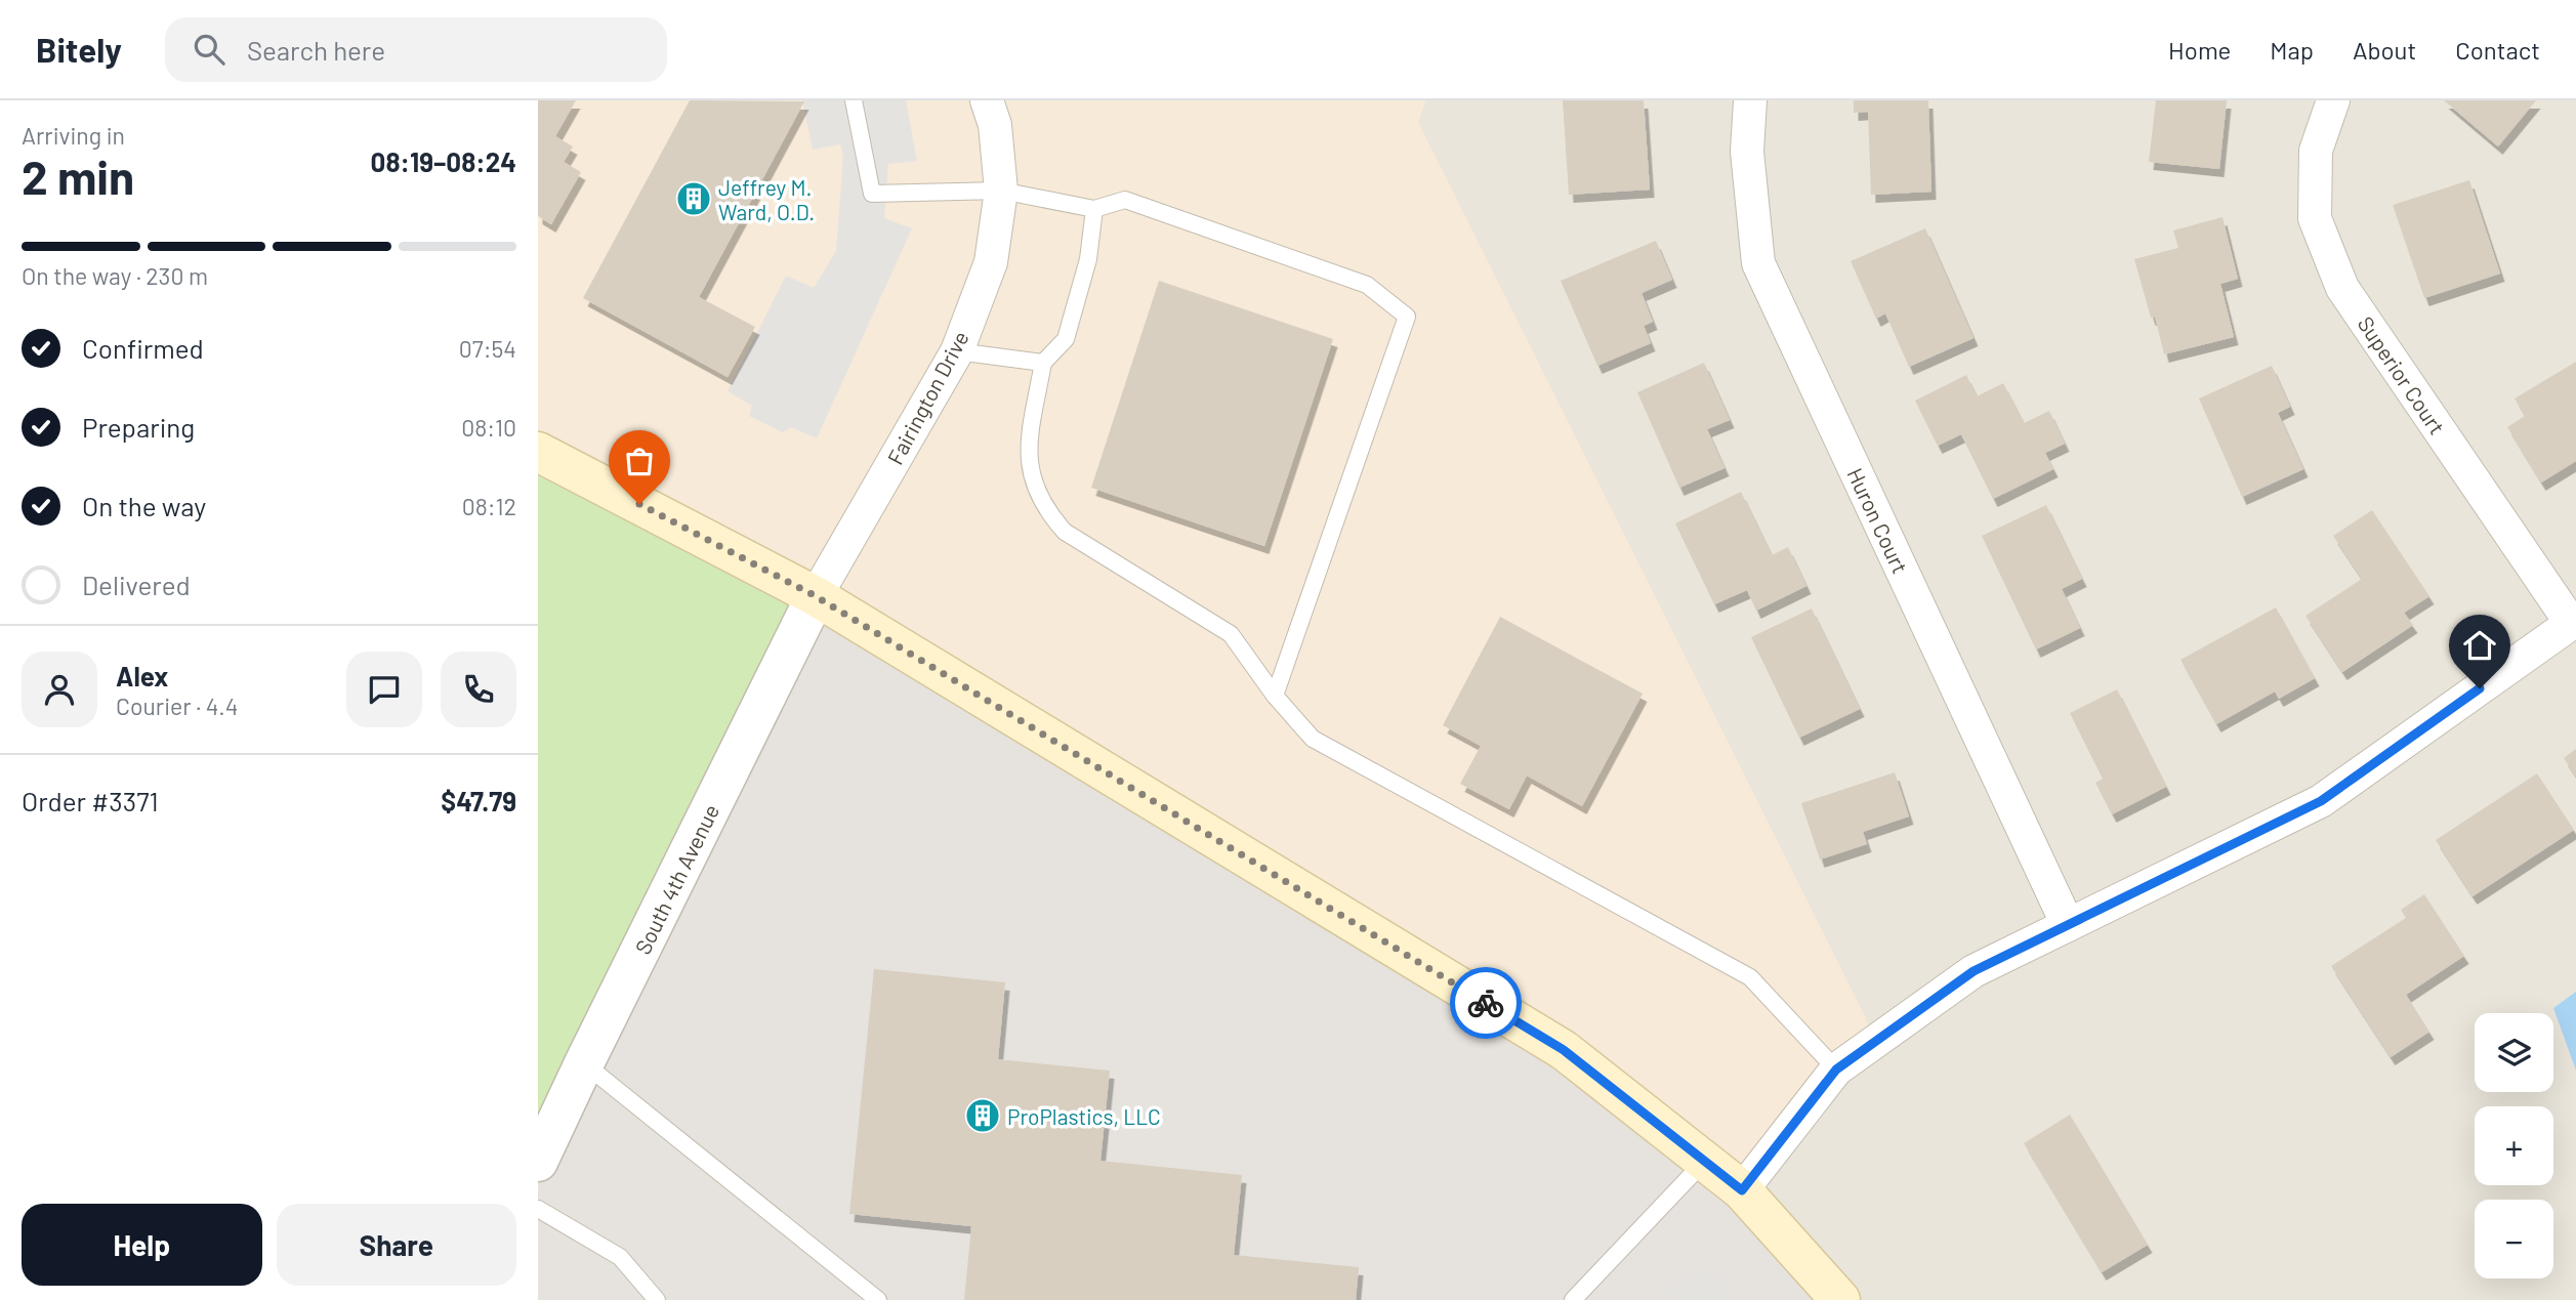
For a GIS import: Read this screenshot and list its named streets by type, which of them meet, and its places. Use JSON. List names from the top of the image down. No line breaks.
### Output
{"streets":{"street":["Superior Court","Fairington Drive","Huron Court","South 4th Avenue"]},"crossings":[["Fairington Drive","South 4th Avenue"]],"places":{"building":["Jeffrey M. Ward, O.D.","ProPlastics, LLC"]},"page":{"header":"Bitely","search":"Search here","nav":["Home","Map","About","Contact"],"heading":["2 min","Arriving in","08:19–08:24"],"panel":["Alex","Courier · 4.4","Order #3371","$47.79"],"bar":"On the way · 230 m","list":[["Confirmed","07:54"],["Preparing","08:10"],["On the way","08:12"],"Delivered"],"map_buttons":["+","−"],"buttons":["Help","Share"]}}
